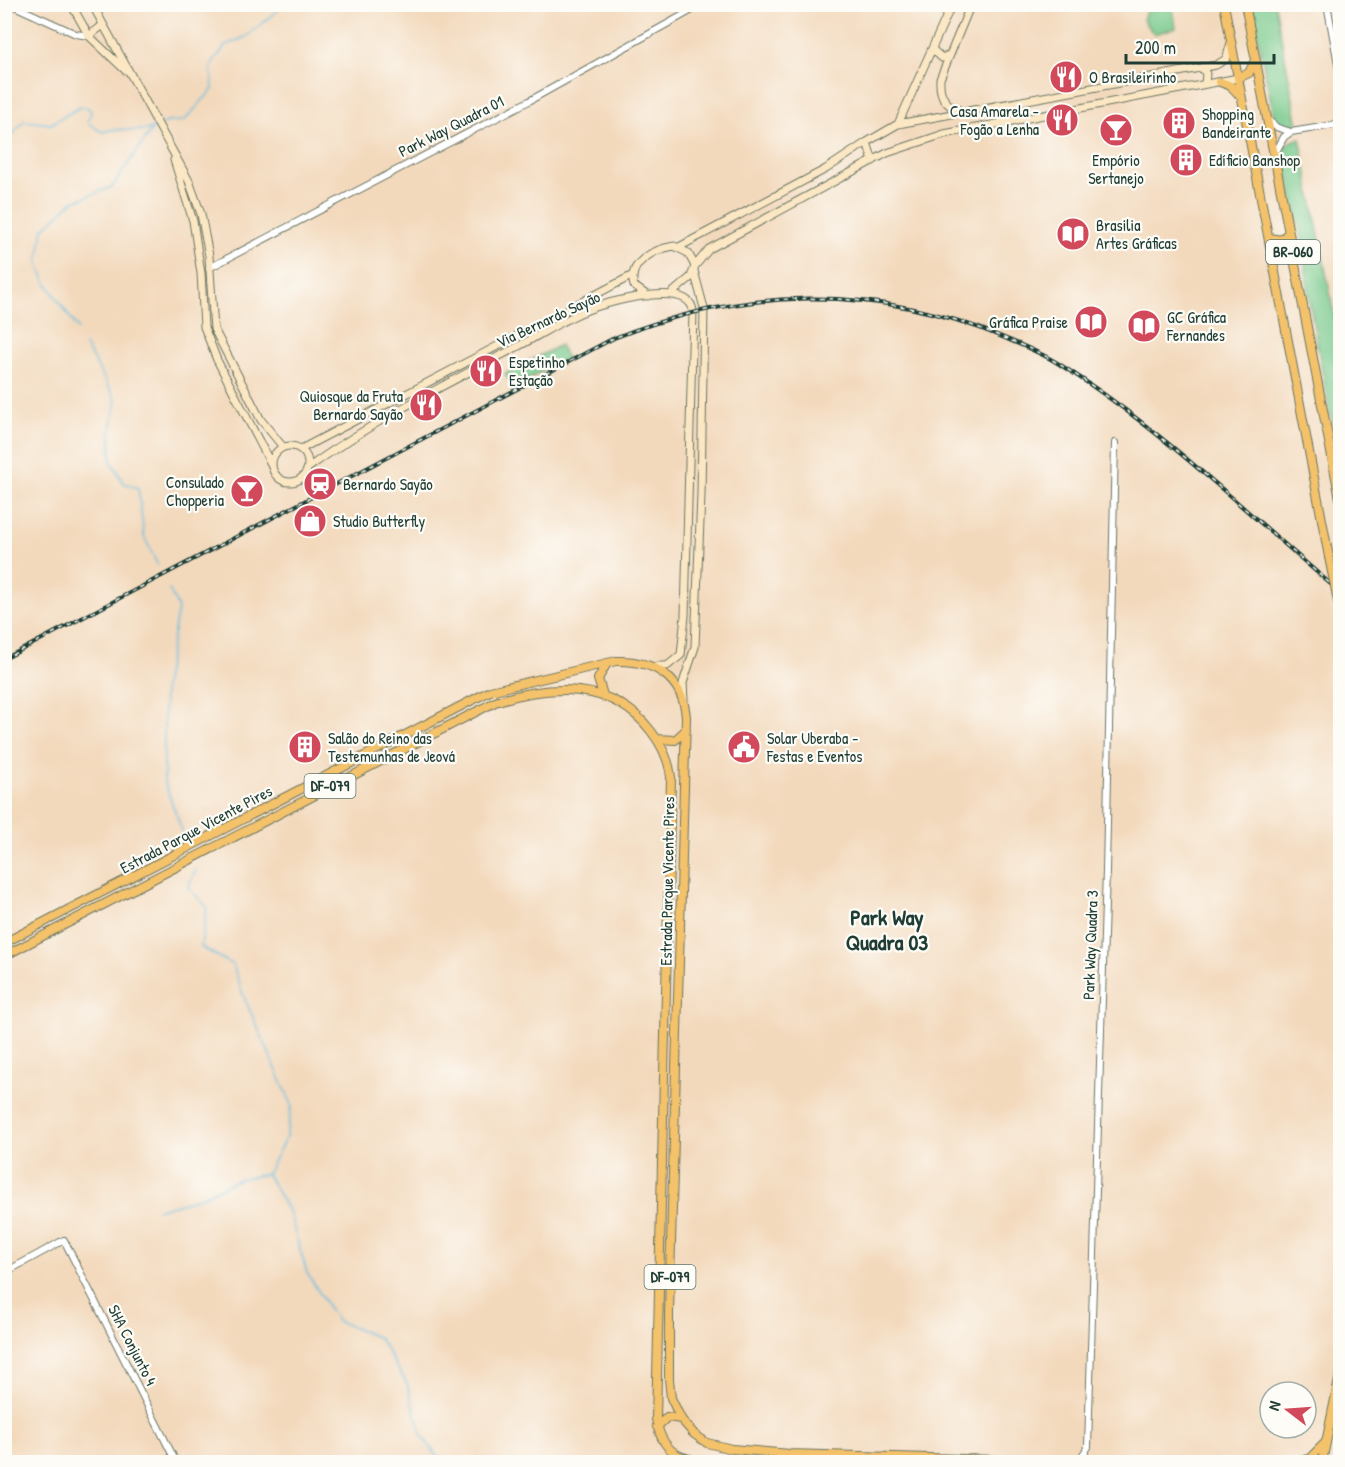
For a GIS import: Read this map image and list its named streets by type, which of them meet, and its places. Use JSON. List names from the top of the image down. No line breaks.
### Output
{"streets":{"highway":["BR-060"],"main road":["Via Bernardo Sayão","DF-079","Estrada Parque Vicente Pires"],"street":["Park Way Quadra 01","Park Way Quadra 3","SHA Conjunto 4"]},"districts":["Park Way Quadra 03"],"places":{"restaurant":["O Brasileirinho","Casa Amarela - Fogão a Lenha","Espetinho Estação","Quiosque da Fruta Bernardo Sayão"],"building":["Shopping Bandeirante","Edíficio Banshop","Salão do Reino das Testemunhas de Jeová"],"bar":["Empório Sertanejo","Consulado Chopperia"],"library":["Brasilia Artes Gráficas","Gráfica Praise","GC Gráfica Fernandes"],"station":["Bernardo Sayão"],"shop":["Studio Butterfly"],"public building":["Solar Uberaba - Festas e Eventos"]},"scale_bar":"200 m","north":"left"}
